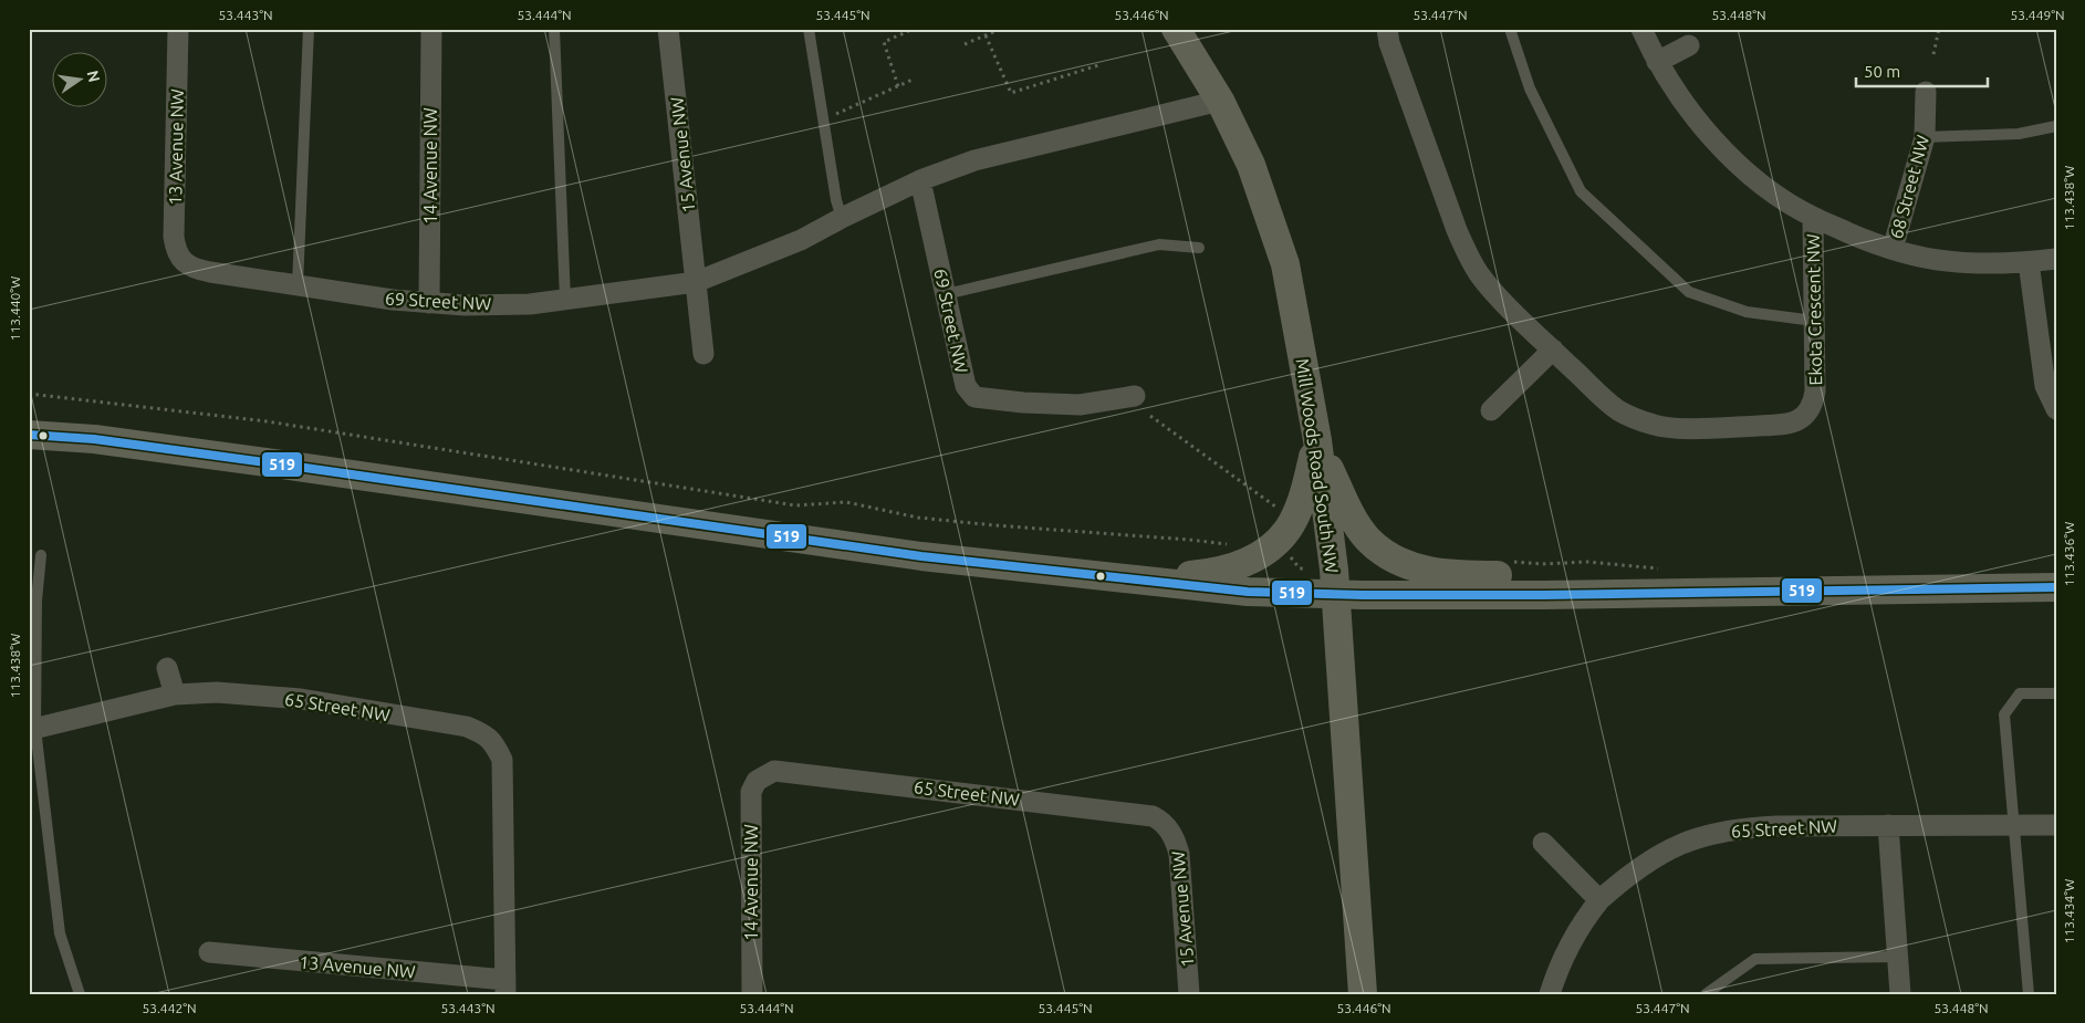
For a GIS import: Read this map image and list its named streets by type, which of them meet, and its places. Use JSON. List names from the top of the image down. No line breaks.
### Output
{"streets":{"main road":["Mill Woods Road South NW"],"street":["13 Avenue NW","15 Avenue NW","14 Avenue NW","68 Street NW","69 Street NW","Ekota Crescent NW","65 Street NW"]},"crossings":[["13 Avenue NW","69 Street NW"],["13 Avenue NW","65 Street NW"],["15 Avenue NW","69 Street NW"],["15 Avenue NW","65 Street NW"],["14 Avenue NW","69 Street NW"],["14 Avenue NW","65 Street NW"],["68 Street NW","Ekota Crescent NW"],["69 Street NW","Mill Woods Road South NW"]],"lines":["transit line 519"],"scale_bar":"50 m","north":"right","coordinates":["53.443°N","53.444°N","53.445°N","53.446°N","53.447°N","53.448°N","53.449°N","113.438°W","113.440°W","113.436°W","113.434°W","53.442°N"]}
